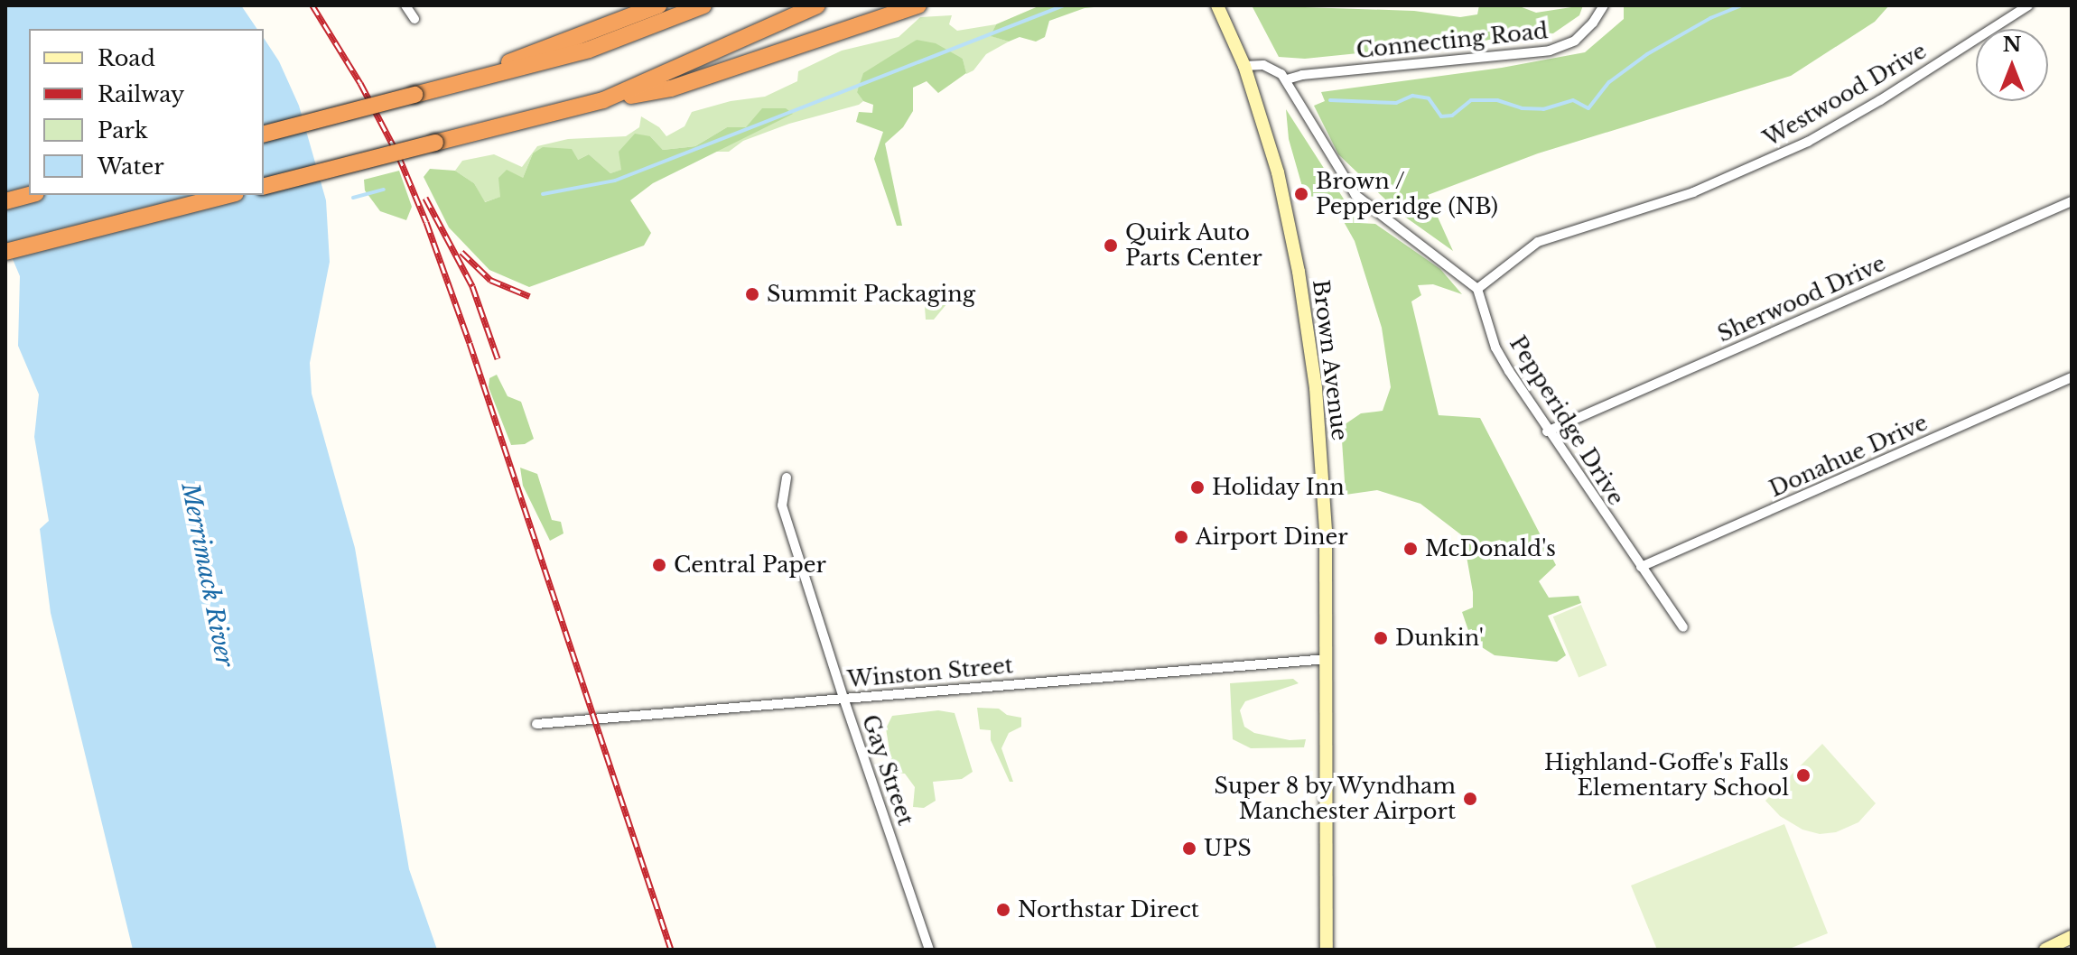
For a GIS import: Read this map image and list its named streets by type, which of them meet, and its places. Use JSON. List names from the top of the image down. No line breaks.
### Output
{"streets":{"main road":["Brown Avenue"],"street":["Connecting Road","Westwood Drive","Sherwood Drive","Pepperidge Drive","Donahue Drive","Winston Street","Gay Street"]},"crossings":[["Westwood Drive","Pepperidge Drive"],["Sherwood Drive","Pepperidge Drive"],["Brown Avenue","Winston Street"],["Pepperidge Drive","Donahue Drive"],["Winston Street","Gay Street"]],"water":["Merrimack River"],"places":["Brown / Pepperidge (NB)","Quirk Auto Parts Center","Summit Packaging","Holiday Inn","Airport Diner","McDonald's","Central Paper","Dunkin'","Highland-Goffe's Falls Elementary School","Super 8 by Wyndham Manchester Airport","UPS","Northstar Direct"],"legend":["Road","Railway","Park","Water"],"north":"top"}
